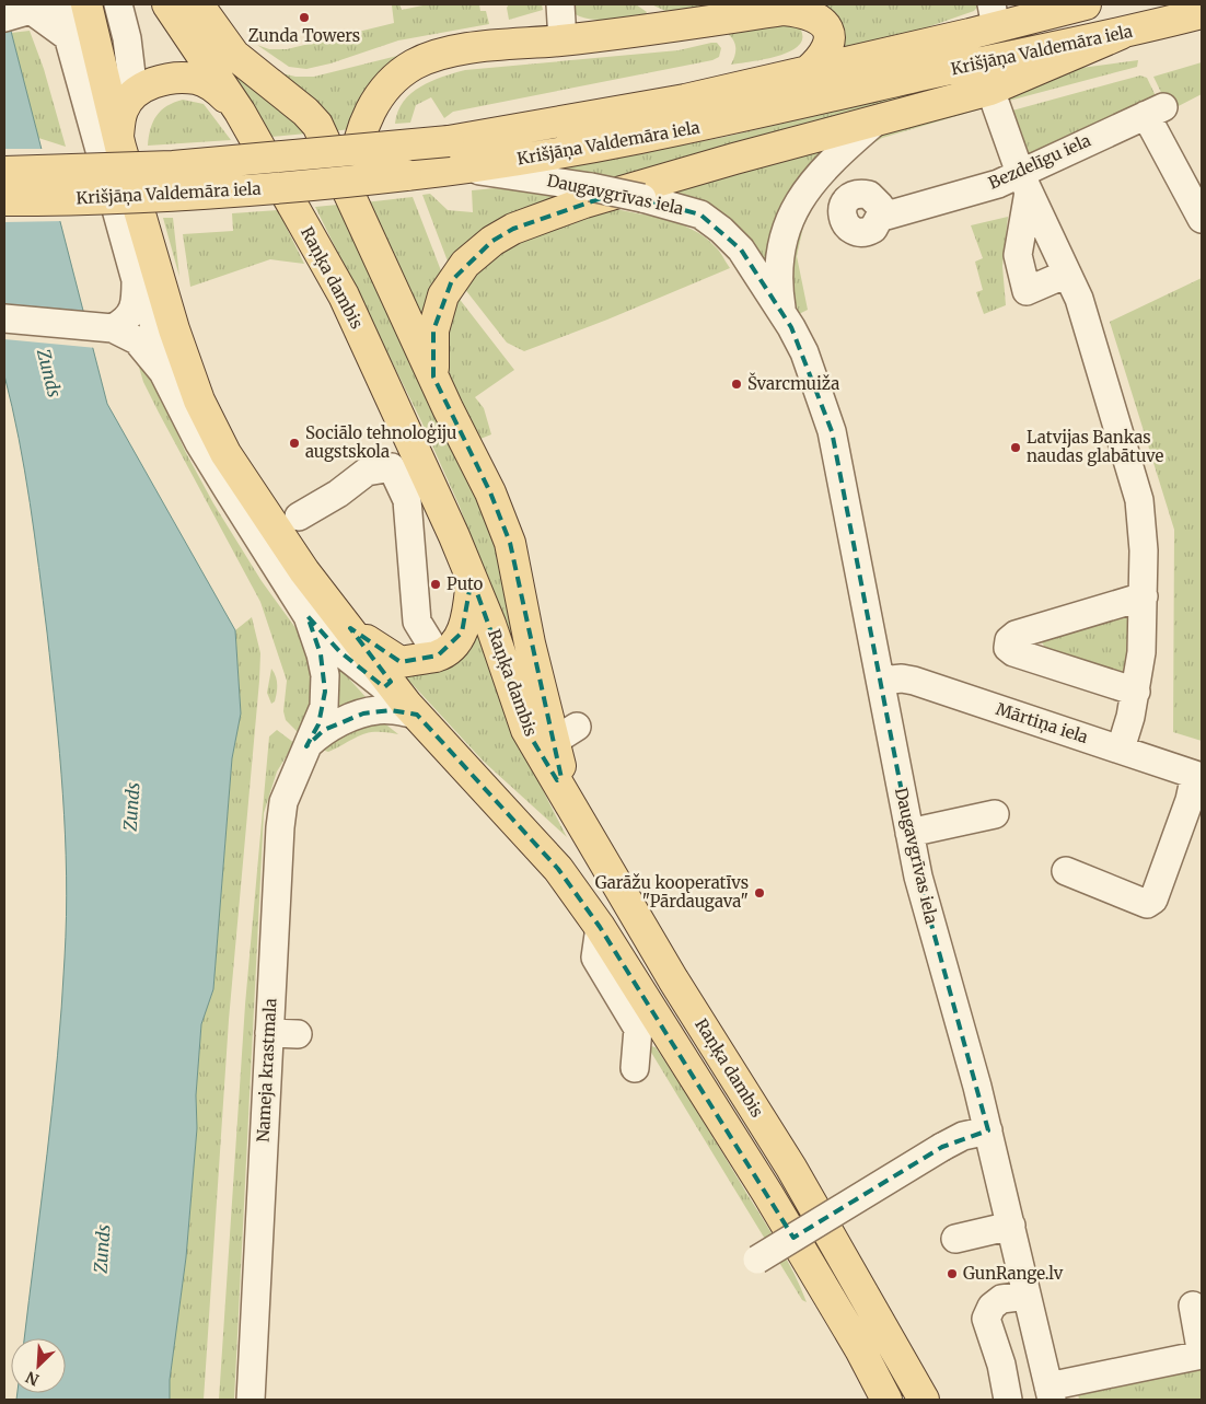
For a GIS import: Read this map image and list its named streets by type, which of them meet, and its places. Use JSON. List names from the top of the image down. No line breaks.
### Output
{"streets":{"main road":["Krišjāņa Valdemāra iela","Raņķa dambis"],"street":["Bezdelīgu iela","Daugavgrīvas iela","Mārtiņa iela","Nameja krastmala"]},"crossings":[["Krišjāņa Valdemāra iela","Daugavgrīvas iela"],["Daugavgrīvas iela","Mārtiņa iela"],["Raņķa dambis","Nameja krastmala"]],"water":["Zunds"],"places":["Zunda Towers","Švarcmuiža","Sociālo tehnoloģiju augstskola","Latvijas Bankas naudas glabātuve","Puto","Garāžu kooperatīvs \"Pārdaugava\"","GunRange.lv"],"north":"bottom left"}
